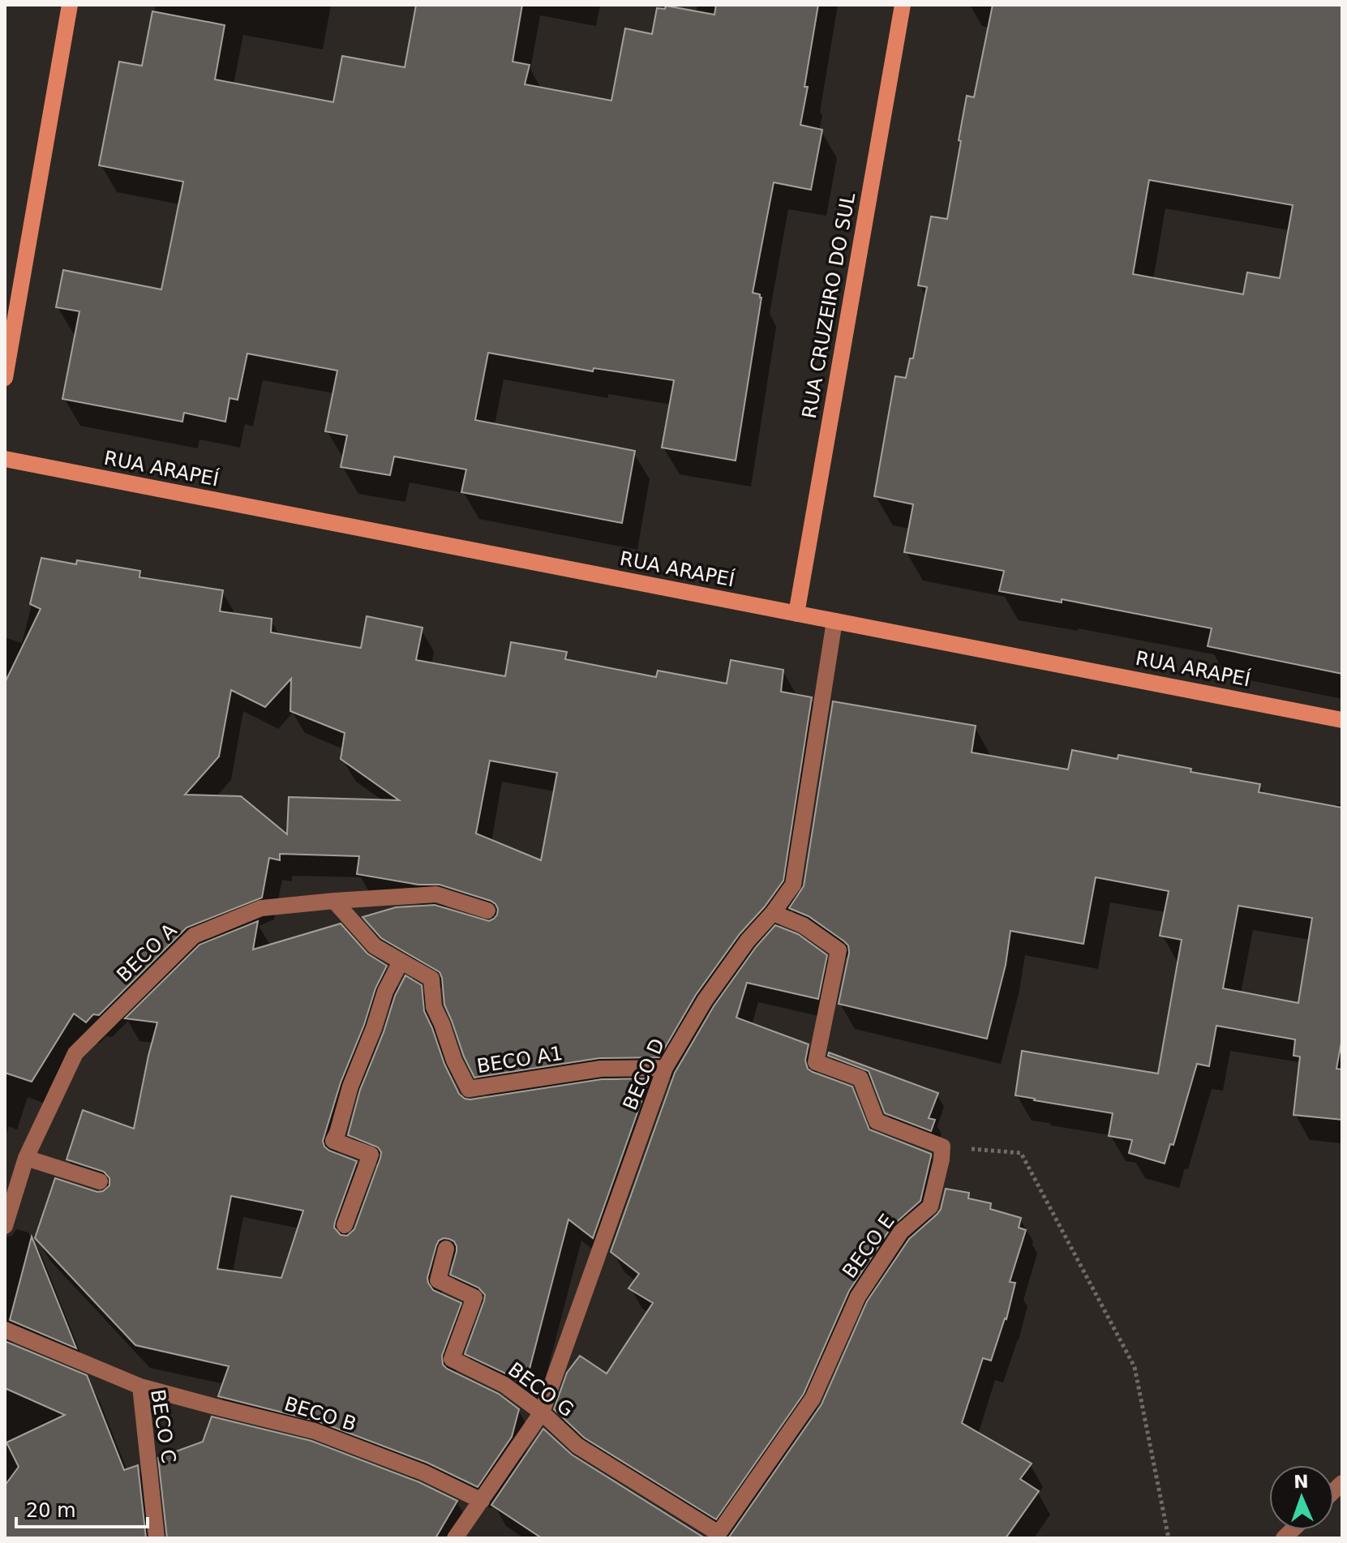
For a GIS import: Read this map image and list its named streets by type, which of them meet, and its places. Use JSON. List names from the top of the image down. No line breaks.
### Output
{"streets":{"street":["RUA CRUZEIRO DO SUL","RUA ARAPEÍ","BECO A","BECO A1","BECO D","BECO E","BECO G","BECO B","BECO C"]},"crossings":[["RUA CRUZEIRO DO SUL","RUA ARAPEÍ"],["RUA ARAPEÍ","BECO D"],["BECO A","BECO A1"],["BECO A1","BECO D"],["BECO D","BECO G"],["BECO D","BECO B"],["BECO E","BECO G"],["BECO B","BECO C"]],"scale_bar":"20 m","north":"top"}
